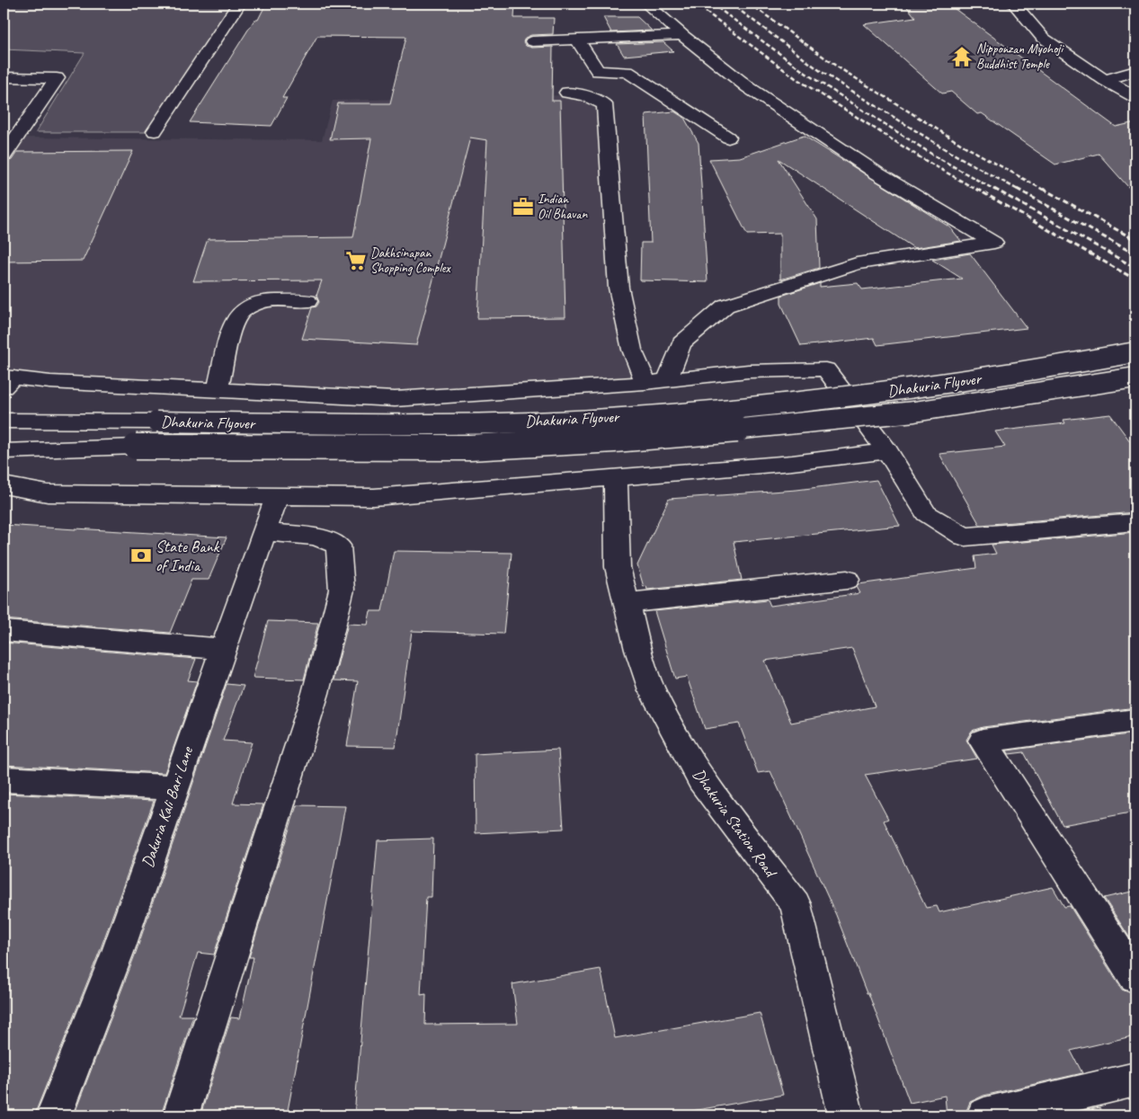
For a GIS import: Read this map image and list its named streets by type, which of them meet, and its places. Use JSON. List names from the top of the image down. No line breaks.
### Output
{"streets":{"street":["Dhakuria Flyover","Dakuria Kali Bari Lane","Dhakuria Station Road"]},"places":{"temple":["Nipponzan Myohoji Buddhist Temple"],"office":["Indian Oil Bhavan"],"supermarket":["Dakhsinapan Shopping Complex"],"bank":["State Bank of India"]}}
